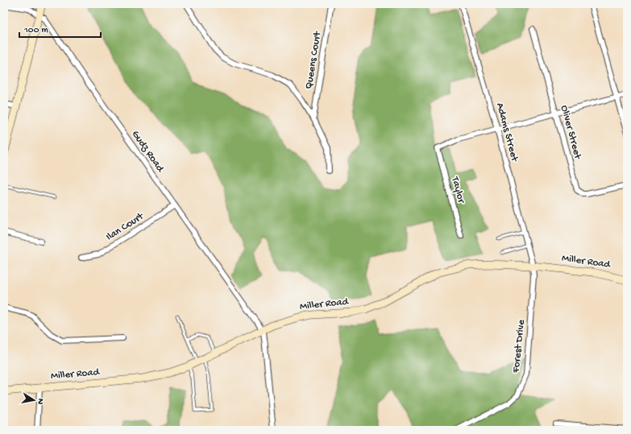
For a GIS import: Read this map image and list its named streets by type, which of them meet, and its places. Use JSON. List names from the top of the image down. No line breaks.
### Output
{"streets":{"street":["Queens Court","Adams Street","Oliver Street","Gudz Road","Taylor","Ilan Court","Miller Road","Forest Drive"]},"crossings":[["Adams Street","Taylor"],["Adams Street","Miller Road"],["Adams Street","Forest Drive"],["Gudz Road","Ilan Court"],["Gudz Road","Miller Road"],["Miller Road","Forest Drive"]],"scale_bar":"100 m","north":"right"}
